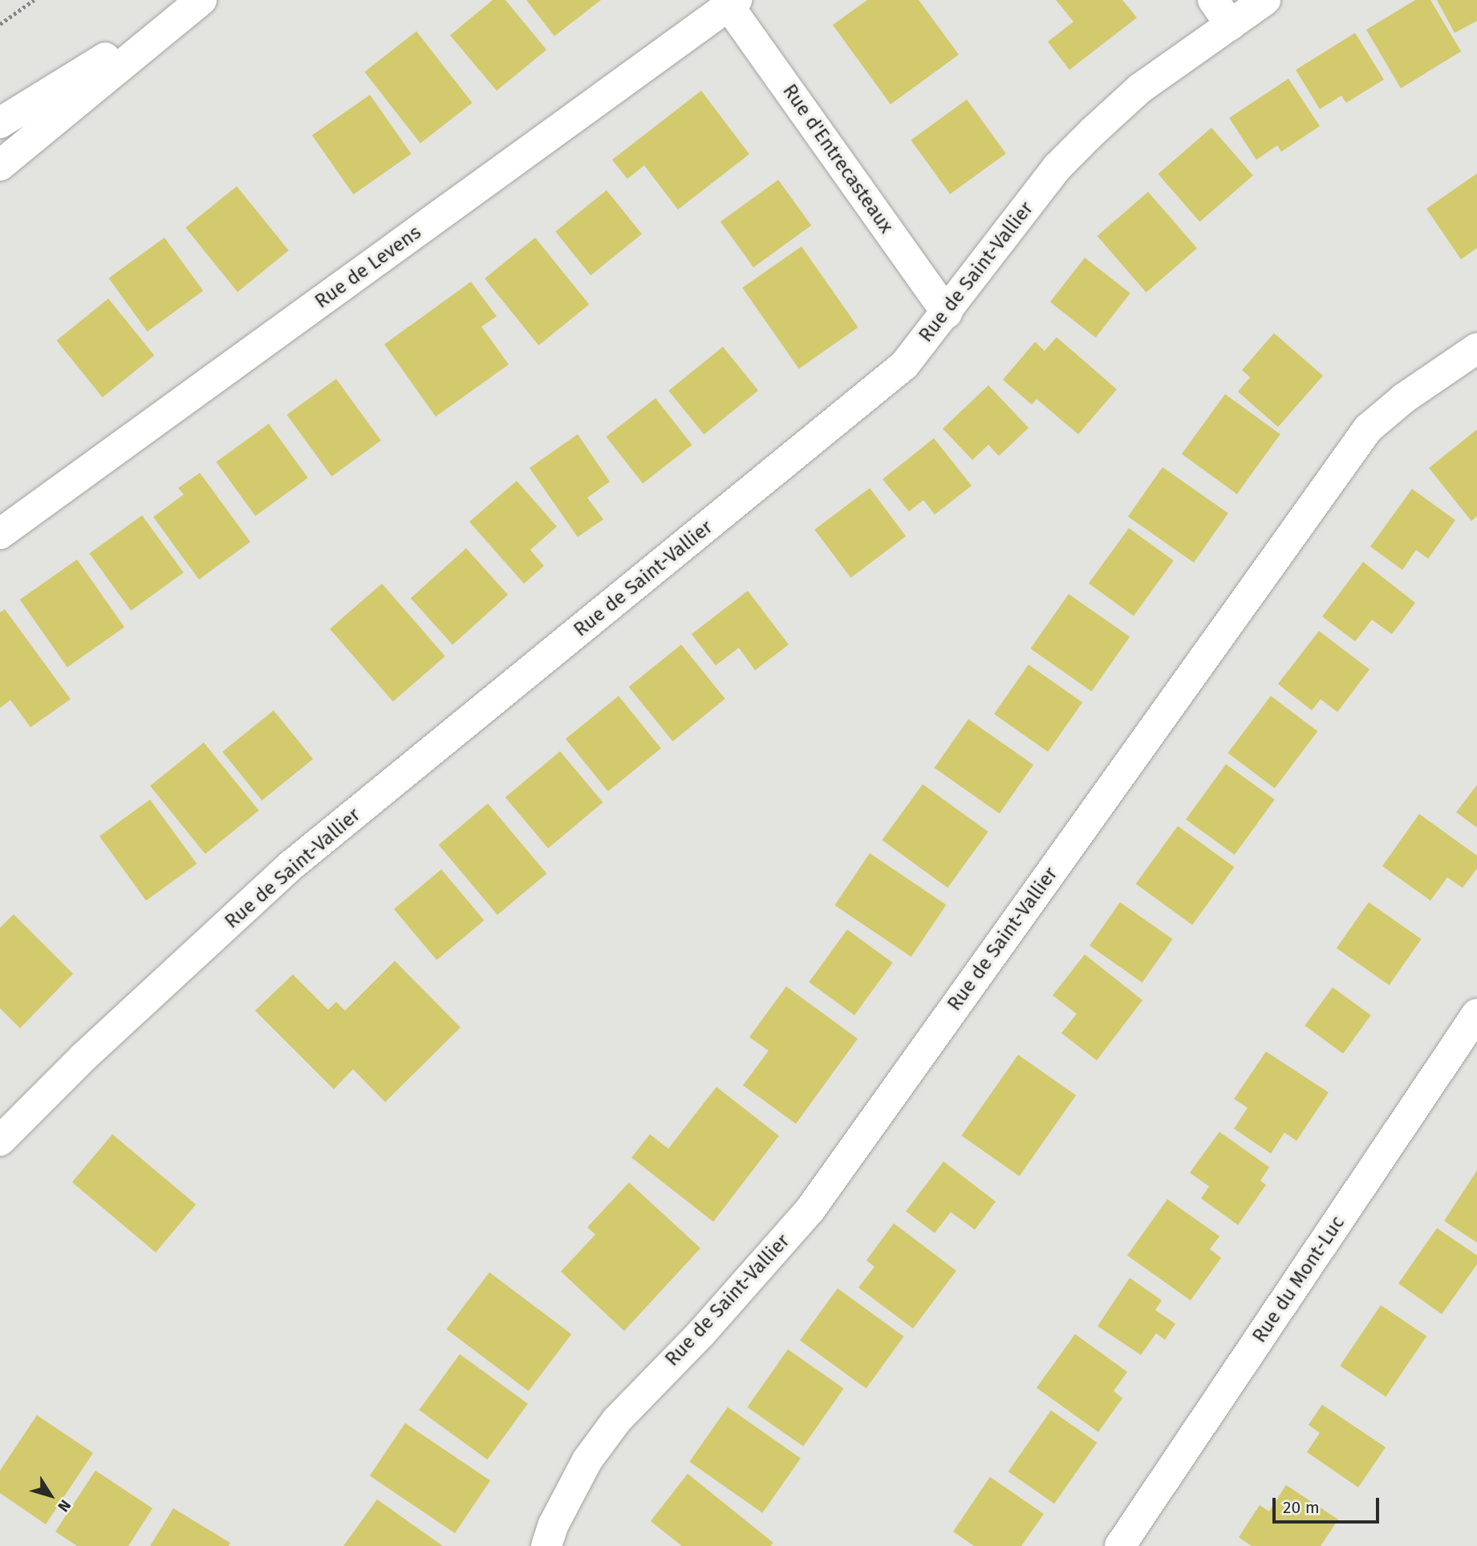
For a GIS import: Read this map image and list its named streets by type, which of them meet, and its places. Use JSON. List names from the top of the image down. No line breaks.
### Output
{"streets":{"street":["Rue d'Entrecasteaux","Rue de Levens","Rue de Saint-Vallier","Rue du Mont-Luc"]},"crossings":[["Rue d'Entrecasteaux","Rue de Levens"],["Rue d'Entrecasteaux","Rue de Saint-Vallier"]],"scale_bar":"20 m","north":"bottom right"}
